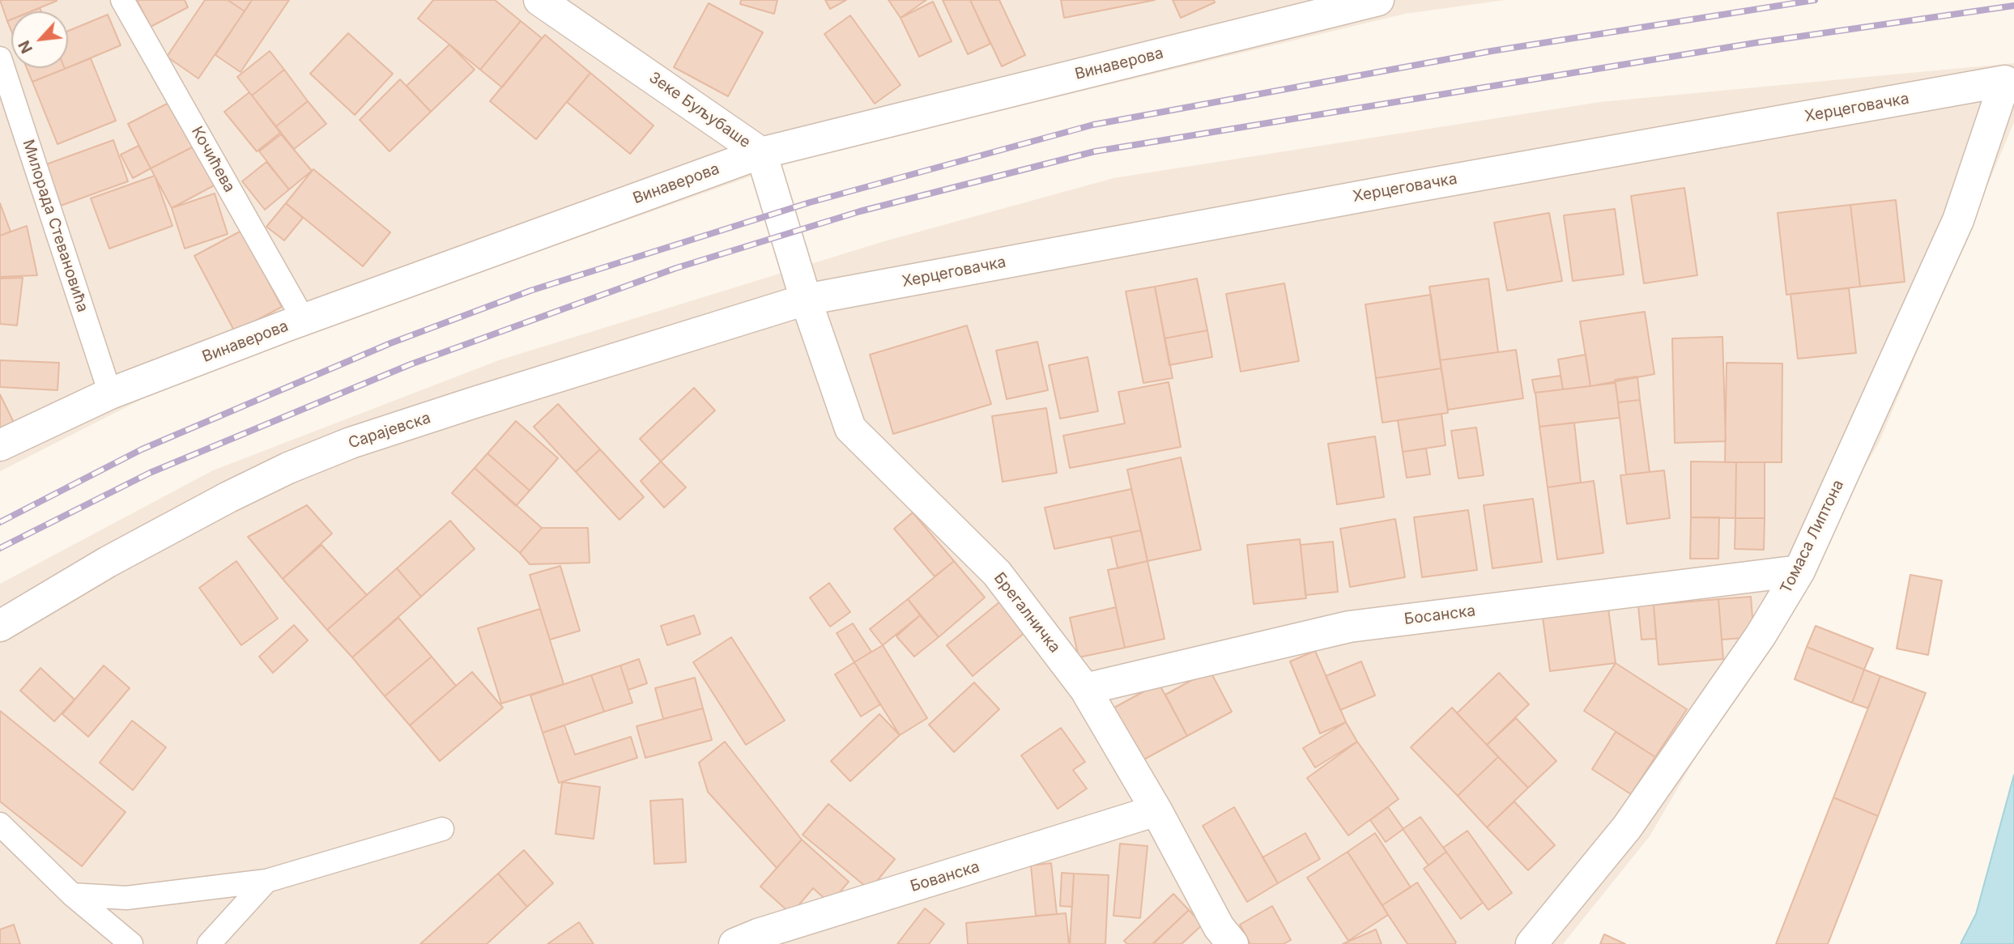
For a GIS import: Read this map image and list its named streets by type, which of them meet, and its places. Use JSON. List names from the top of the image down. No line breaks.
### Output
{"streets":{"street":["Винаверова","Херцеговачка","Зеке Буљубаше","Сарајевска","Томаса Липтона","Брегалничка","Босанска","Бованска"],"lane":["Кочићева","Милорада Стевановића"]},"crossings":[["Винаверова","Зеке Буљубаше"],["Винаверова","Кочићева"],["Винаверова","Милорада Стевановића"],["Херцеговачка","Зеке Буљубаше"],["Херцеговачка","Сарајевска"],["Херцеговачка","Томаса Липтона"],["Херцеговачка","Брегалничка"],["Зеке Буљубаше","Сарајевска"],["Зеке Буљубаше","Брегалничка"],["Сарајевска","Брегалничка"],["Томаса Липтона","Босанска"],["Брегалничка","Босанска"],["Брегалничка","Бованска"]],"north":"bottom left"}
